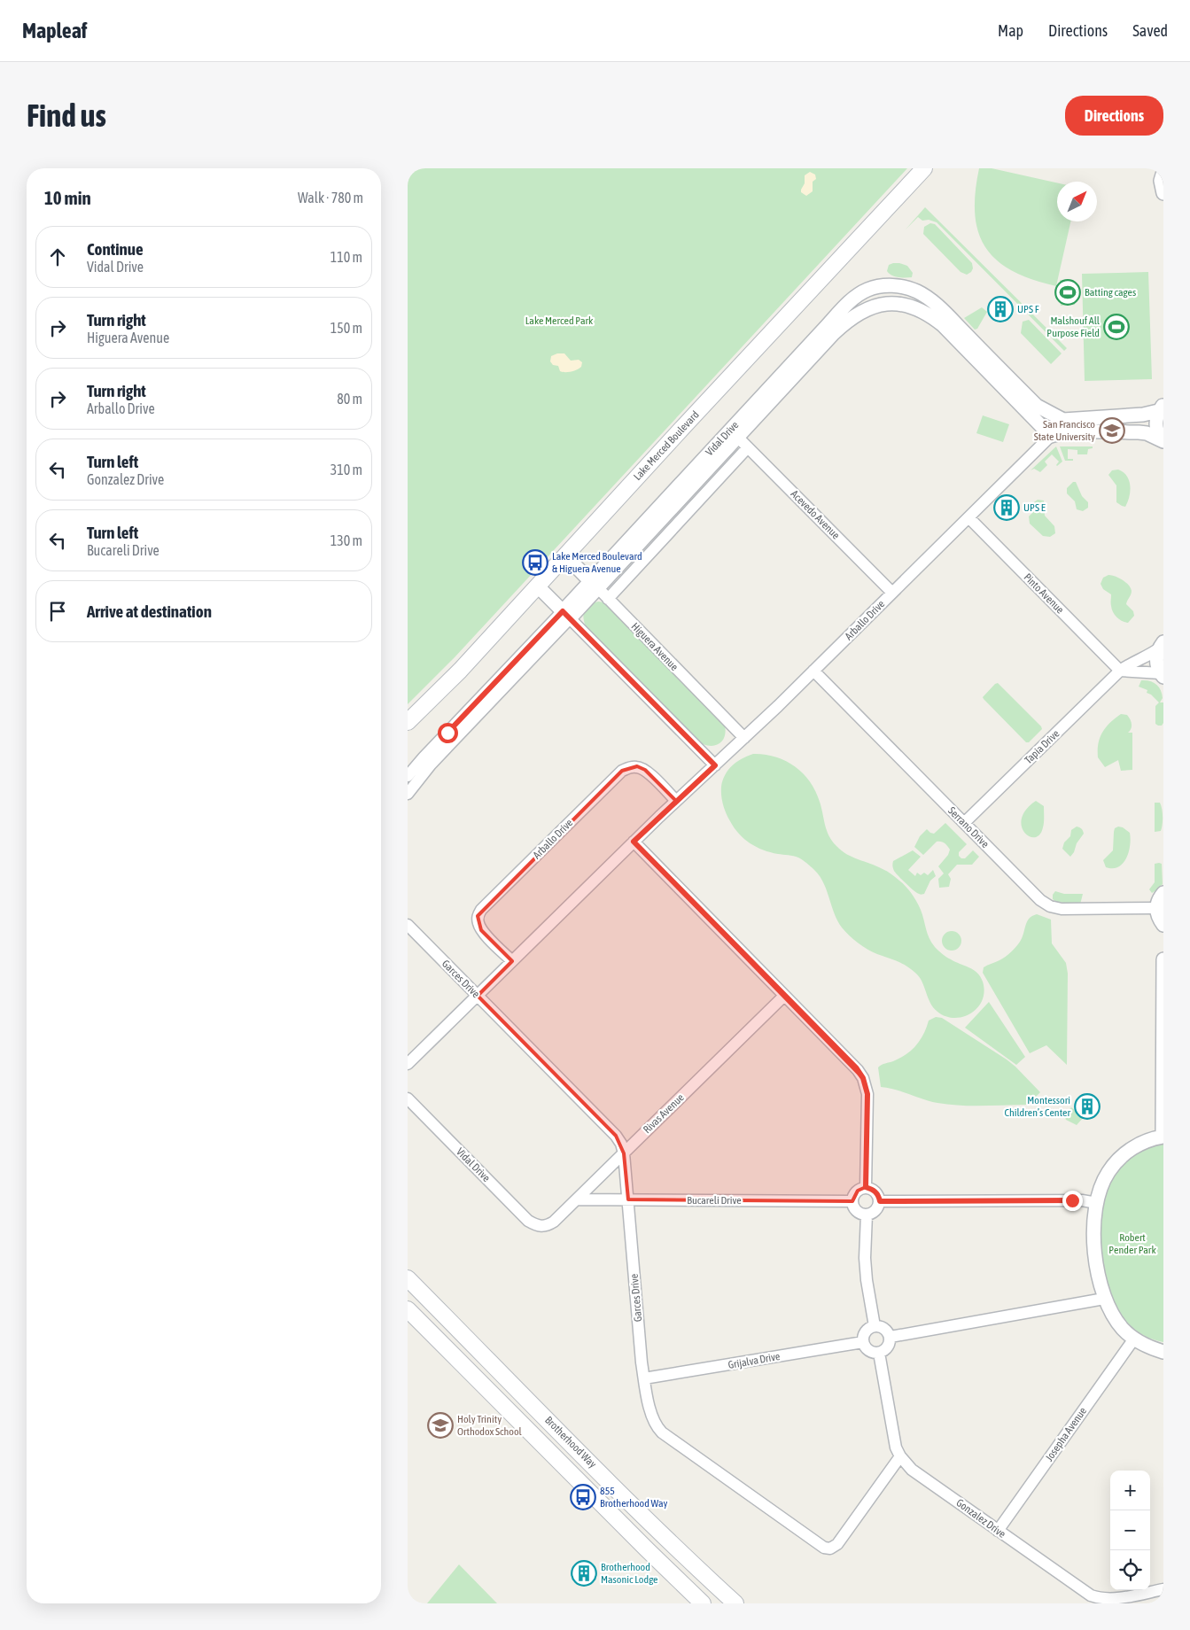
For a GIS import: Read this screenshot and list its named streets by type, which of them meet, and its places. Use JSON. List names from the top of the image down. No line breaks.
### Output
{"streets":{"main road":["Lake Merced Boulevard","Brotherhood Way"],"street":["Vidal Drive","Acevedo Avenue","Pinto Avenue","Arballo Drive","Higuera Avenue","Tapia Drive","Serrano Drive","Garces Drive","Rivas Avenue","Bucareli Drive","Grijalva Drive","Josepha Avenue","Gonzalez Drive"]},"crossings":[["Vidal Drive","Acevedo Avenue"],["Vidal Drive","Arballo Drive"],["Vidal Drive","Higuera Avenue"],["Vidal Drive","Rivas Avenue"],["Lake Merced Boulevard","Higuera Avenue"],["Acevedo Avenue","Arballo Drive"],["Pinto Avenue","Arballo Drive"],["Pinto Avenue","Tapia Drive"],["Arballo Drive","Higuera Avenue"],["Arballo Drive","Serrano Drive"],["Arballo Drive","Garces Drive"],["Tapia Drive","Serrano Drive"],["Garces Drive","Rivas Avenue"],["Garces Drive","Bucareli Drive"],["Garces Drive","Grijalva Drive"],["Garces Drive","Gonzalez Drive"],["Rivas Avenue","Bucareli Drive"],["Grijalva Drive","Gonzalez Drive"],["Josepha Avenue","Gonzalez Drive"]],"parks":["Lake Merced Park","Robert Pender Park"],"places":{"sports":["Batting cages","Malshouf All Purpose Field"],"building":["UPS F","UPS E","Montessori Children’s Center","Brotherhood Masonic Lodge"],"school or university":["San Francisco State University","Holy Trinity Orthodox School"],"bus stop":["Lake Merced Boulevard & Higuera Avenue","855 Brotherhood Way"]},"north":"top right","page":{"header":"Mapleaf","nav":["Map","Directions","Saved"],"buttons":"Directions","title":"Find us","heading":["10 min","Walk · 780 m"],"list":[["Continue","Vidal Drive","110 m"],["Turn right","Higuera Avenue","150 m"],["Turn right","Arballo Drive","80 m"],["Turn left","Gonzalez Drive","310 m"],["Turn left","Bucareli Drive","130 m"],"Arrive at destination"],"map_buttons":["+","−"]}}
